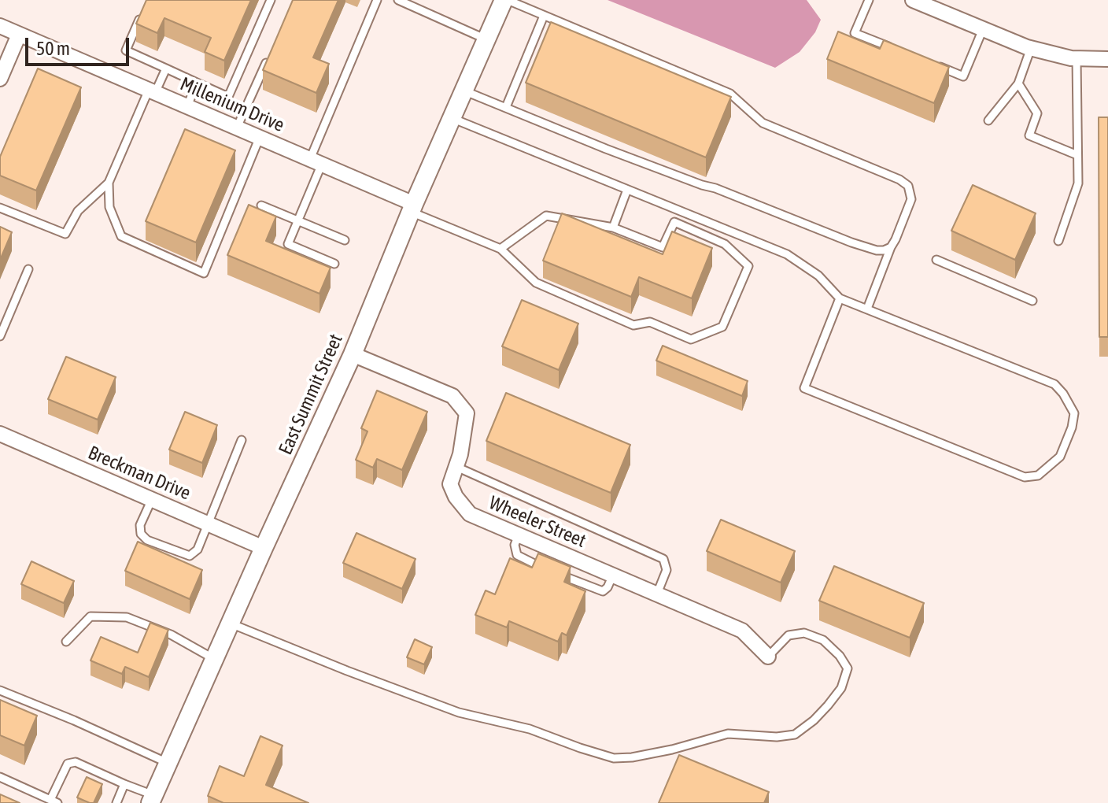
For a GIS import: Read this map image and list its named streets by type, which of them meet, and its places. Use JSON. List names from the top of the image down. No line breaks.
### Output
{"streets":{"street":["Millenium Drive","East Summit Street","Breckman Drive","Wheeler Street"]},"crossings":[["Millenium Drive","East Summit Street"],["East Summit Street","Breckman Drive"],["East Summit Street","Wheeler Street"]],"scale_bar":"50 m"}
